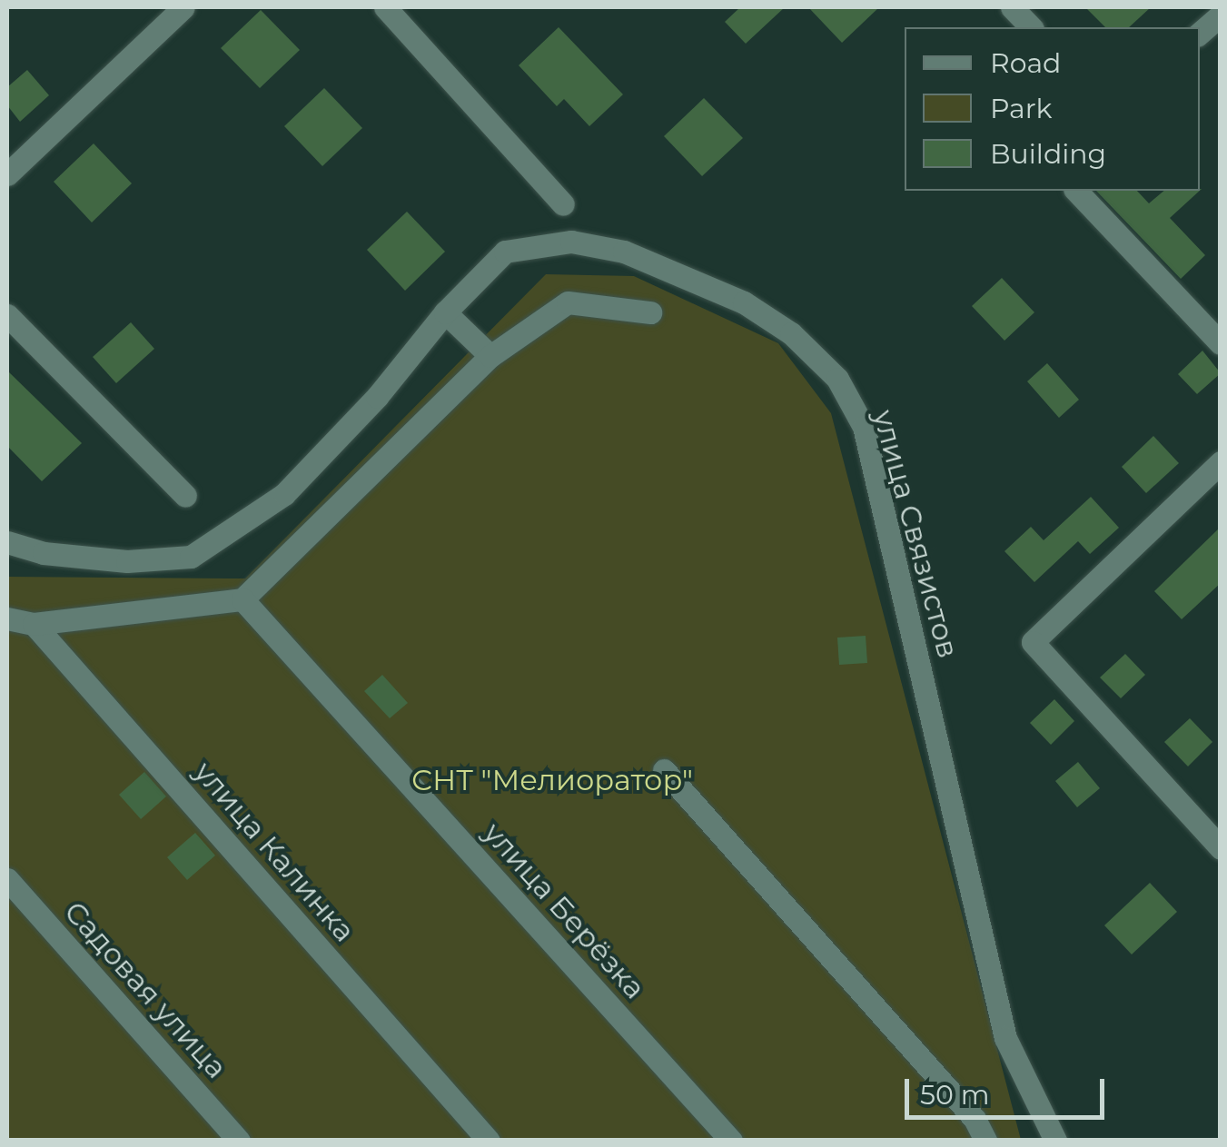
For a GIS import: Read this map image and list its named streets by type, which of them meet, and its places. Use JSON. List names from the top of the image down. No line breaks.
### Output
{"streets":{"street":["улица Связистов","улица Калинка","улица Берёзка","Садовая улица"]},"parks":["СНТ \"Мелиоратор\""],"legend":["Road","Park","Building"],"scale_bar":"50 m"}
